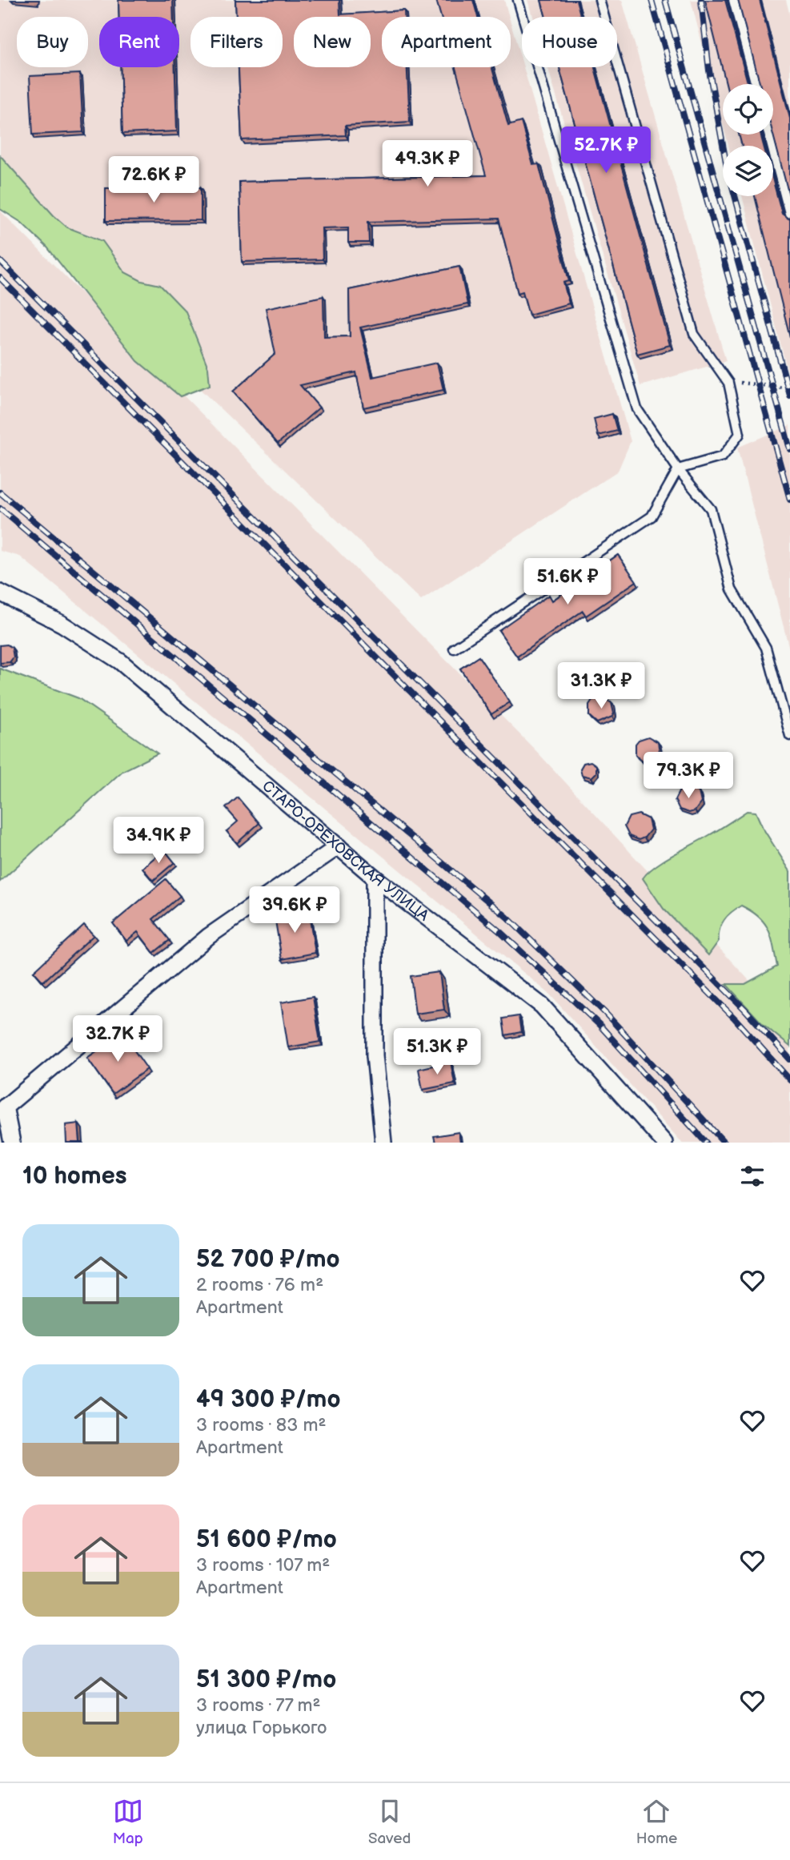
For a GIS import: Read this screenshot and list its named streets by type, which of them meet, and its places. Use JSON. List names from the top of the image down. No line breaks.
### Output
{"streets":{"street":["СТАРО-ОРЕХОВСКАЯ УЛИЦА"]},"page":{"chip":["Buy","Rent","Filters","New","Apartment","House"],"price":["52.7K ₽","49.3K ₽","72.6K ₽","51.6K ₽","31.3K ₽","79.3K ₽","34.9K ₽","39.6K ₽","32.7K ₽","51.3K ₽"],"heading":"10 homes","list":[{"name":"52 700 ₽/mo","note":"2 rooms · 76 m² · Apartment"},{"name":"49 300 ₽/mo","note":"3 rooms · 83 m² · Apartment"},{"name":"51 600 ₽/mo","note":"3 rooms · 107 m² · Apartment"},{"name":"51 300 ₽/mo","note":"3 rooms · 77 m² · улица Горького"}],"tabs":["Map","Saved","Home"]}}
